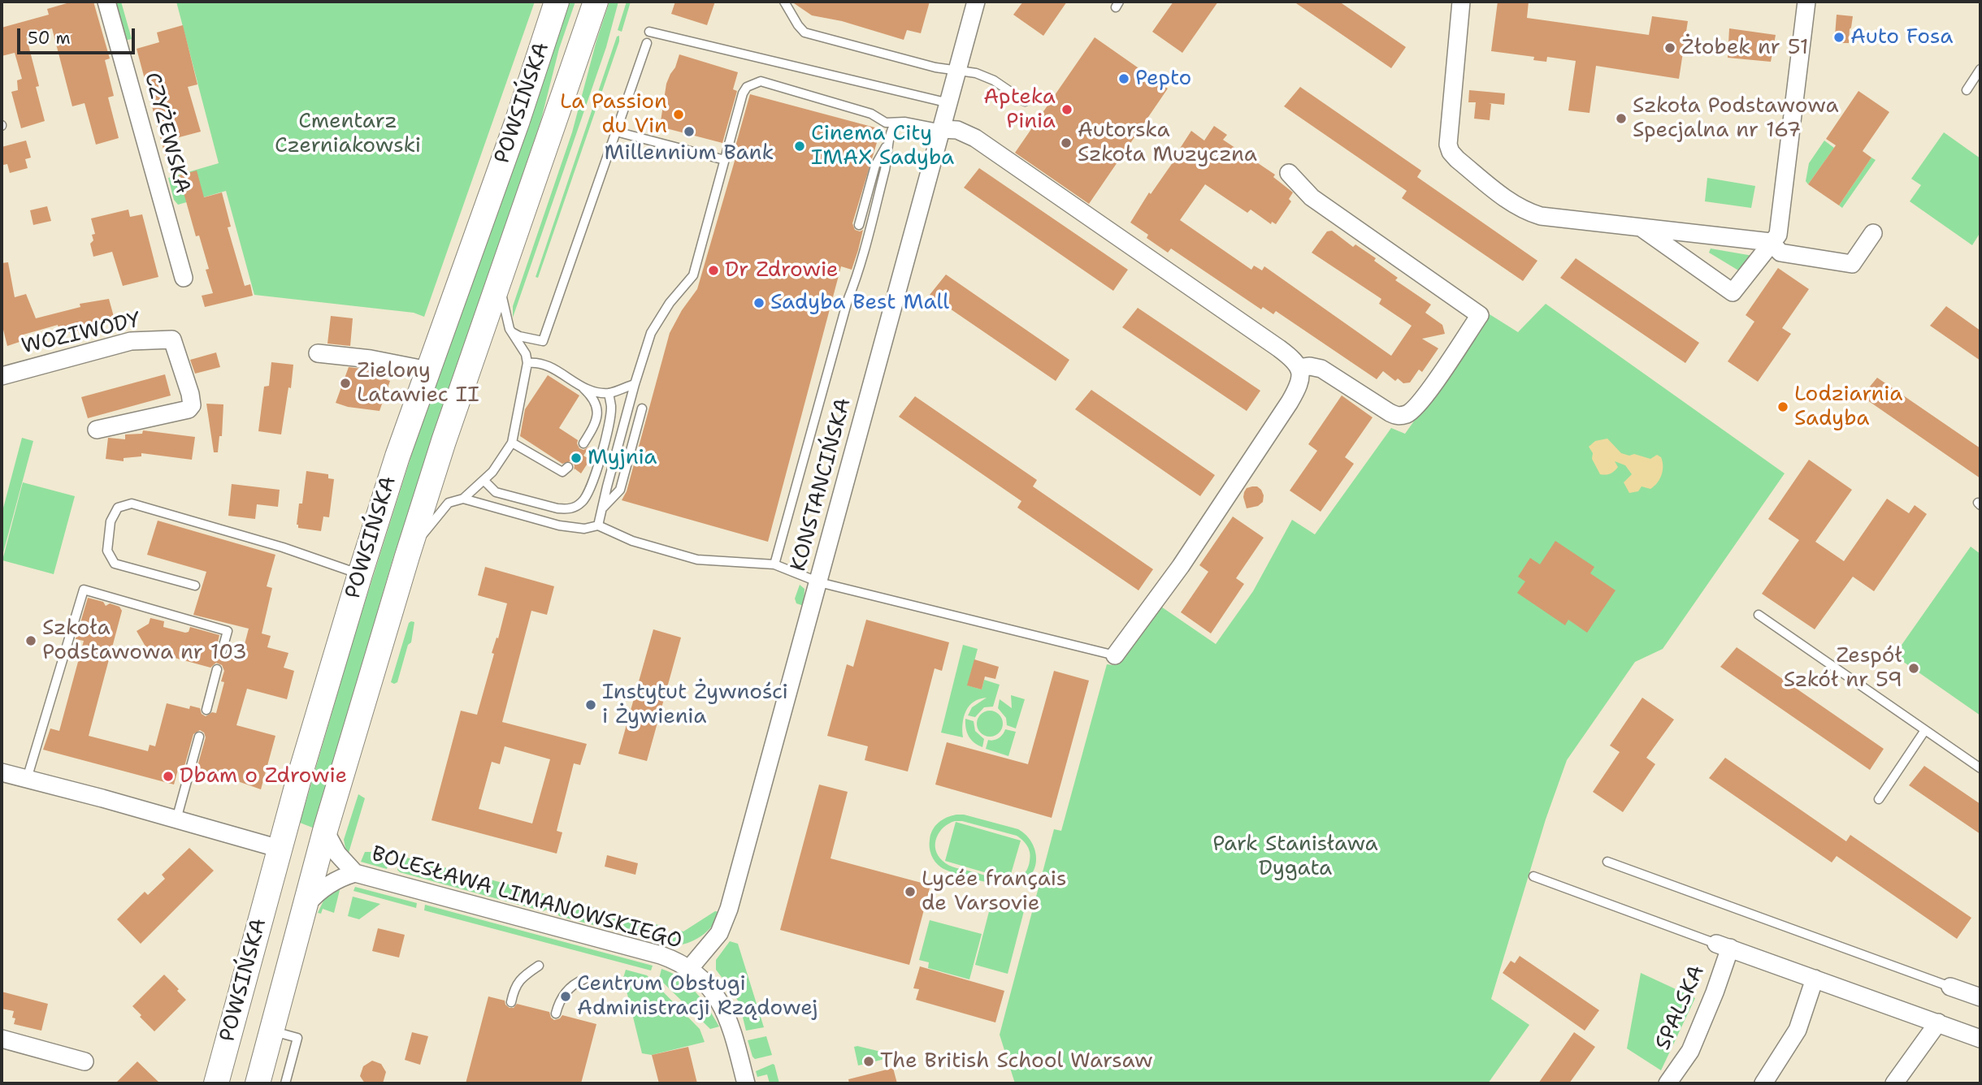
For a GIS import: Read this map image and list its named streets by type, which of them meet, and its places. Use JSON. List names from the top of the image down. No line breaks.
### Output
{"streets":{"main road":["POWSIŃSKA"],"street":["CZYŻEWSKA","WOZIWODY","KONSTANCIŃSKA","BOLESŁAWA LIMANOWSKIEGO","SPALSKA"]},"crossings":[["POWSIŃSKA","BOLESŁAWA LIMANOWSKIEGO"],["KONSTANCIŃSKA","BOLESŁAWA LIMANOWSKIEGO"]],"parks":["Cmentarz Czerniakowski","Park Stanisława Dygata"],"places":["Auto Fosa","Żłobek nr 51","Pepto","Apteka Pinia","La Passion du Vin","Szkoła Podstawowa Specjalna nr 167","Millennium Bank","Autorska Szkoła Muzyczna","Cinema City IMAX Sadyba","Dr Zdrowie","Sadyba Best Mall","Zielony Latawiec II","Lodziarnia Sadyba","Myjnia","Szkoła Podstawowa nr 103","Zespół Szkół nr 59","Instytut Żywności i Żywienia","Dbam o Zdrowie","Lycée français de Varsovie","Centrum Obsługi Administracji Rządowej","The British School Warsaw"],"scale_bar":"50 m"}
